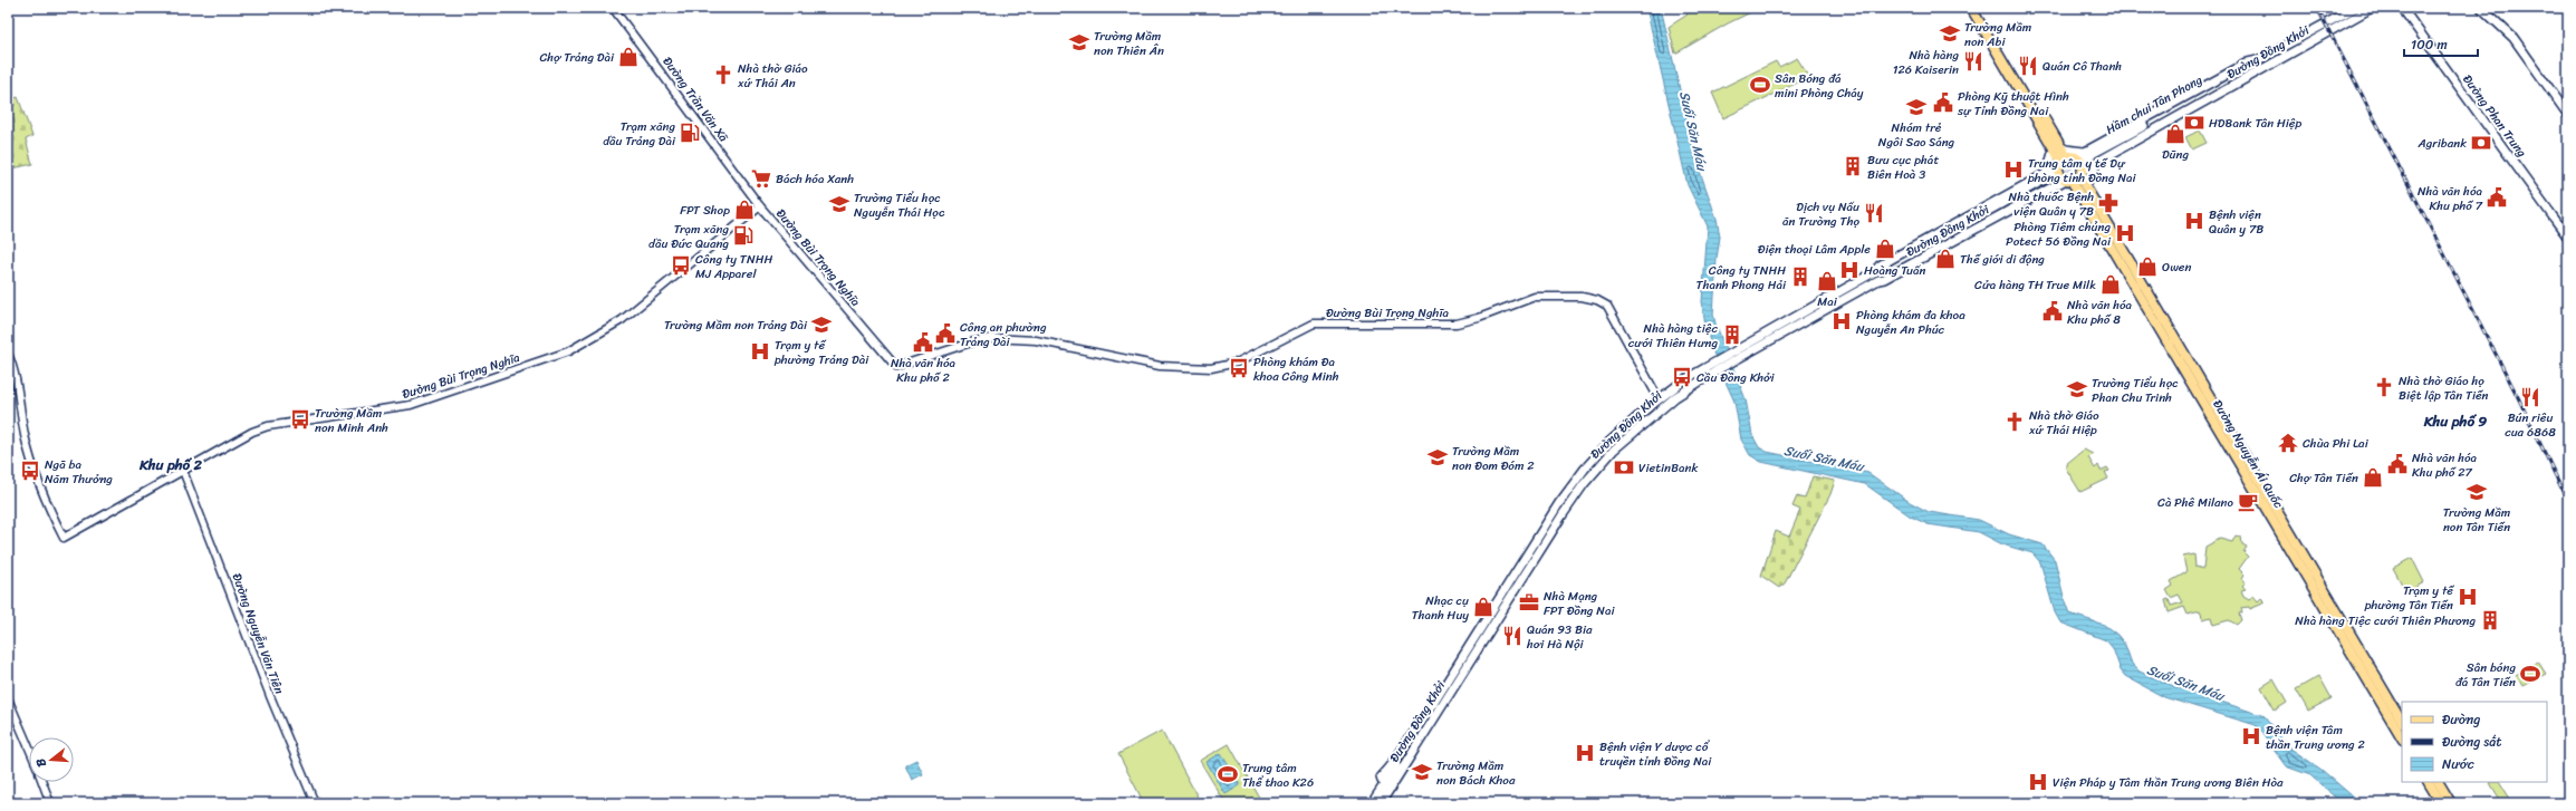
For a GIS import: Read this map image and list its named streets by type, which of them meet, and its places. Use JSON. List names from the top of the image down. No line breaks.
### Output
{"streets":{"main road":["Đường Đồng Khởi","Hầm chui Tân Phong","Đường Phan Trung","Đường Nguyễn Ái Quốc"],"street":["Đường Trần Văn Xã","Đường Bùi Trọng Nghĩa","Đường Nguyễn Văn Tiên"]},"crossings":[["Đường Đồng Khởi","Hầm chui Tân Phong"],["Đường Đồng Khởi","Đường Bùi Trọng Nghĩa"],["Đường Đồng Khởi","Đường Nguyễn Ái Quốc"],["Đường Trần Văn Xã","Đường Bùi Trọng Nghĩa"],["Đường Bùi Trọng Nghĩa","Đường Nguyễn Văn Tiên"]],"districts":["Khu phố 9","Khu phố 2"],"water":["Suối Săn Máu"],"places":{"school or university":["Trường Mầm non Abi","Trường Mầm non Thiên Ân","Nhóm trẻ Ngôi Sao Sáng","Trường Tiểu học Nguyễn Thái Học","Trường Mầm non Trảng Dài","Trường Tiểu học Phan Chu Trinh","Trường Mầm non Đom Đóm 2","Trường Mầm non Tân Tiến","Trường Mầm non Bách Khoa"],"shop":["Chợ Trảng Dài","Dũng","FPT Shop","Điện thoại Lâm Apple","Thế giới di động","Owen","Mai","Cửa hàng TH True Milk","Chợ Tân Tiến","Nhạc cụ Thanh Huy"],"restaurant":["Nhà hàng 126 Kaiserin","Quán Cô Thanh","Dịch vụ Nấu ăn Trường Thọ","Bún riêu cua 6868","Quán 93 Bia hơi Hà Nội"],"church":["Nhà thờ Giáo xứ Thái An","Nhà thờ Giáo họ Biệt lập Tân Tiến","Nhà thờ Giáo xứ Thái Hiệp"],"sports":["Sân Bóng đá mini Phòng Cháy","Sân bóng đá Tân Tiến","Trung tâm Thể thao K26"],"public building":["Phòng Kỹ thuật Hình sự Tỉnh Đồng Nai","Nhà văn hóa Khu phố 7","Nhà văn hóa Khu phố 8","Công an phường Trảng Dài","Nhà văn hóa Khu phố 2","Nhà văn hóa Khu phố 27"],"bank":["HDBank Tân Hiệp","Agribank","VietinBank"],"fuel station":["Trạm xăng dầu Trảng Dài","Trạm xăng dầu Đức Quang"],"building":["Bưu cục phát Biên Hoà 3","Công ty TNHH Thanh Phong Hải","Nhà hàng tiệc cưới Thiên Hưng","Nhà hàng Tiệc cưới Thiên Phương"],"hospital":["Trung tâm y tế Dự phòng tỉnh Đồng Nai","Bệnh viện Quân y 7B","Phòng Tiêm chủng Potect 56 Đồng Nai","Hoàng Tuấn","Phòng khám đa khoa Nguyễn An Phúc","Trạm y tế phường Trảng Dài","Trạm y tế phường Tân Tiến","Bệnh viện Tâm thần Trung ương 2","Bệnh viện Y dược cổ truyền tỉnh Đồng Nai","Viện Pháp y Tâm thần Trung ương Biên Hòa"],"supermarket":["Bách hóa Xanh"],"pharmacy":["Nhà thuốc Bệnh viện Quân y 7B"],"bus stop":["Công ty TNHH MJ Apparel","Phòng khám Đa khoa Công Minh","Cầu Đồng Khởi","Trường Mầm non Minh Anh","Ngã ba Năm Thưởng"],"temple":["Chùa Phi Lai"],"cafe":["Cà Phê Milano"],"office":["Nhà Mạng FPT Đồng Nai"]},"legend":["Đường","Đường sắt","Nước"],"scale_bar":"100 m","north":"left"}
